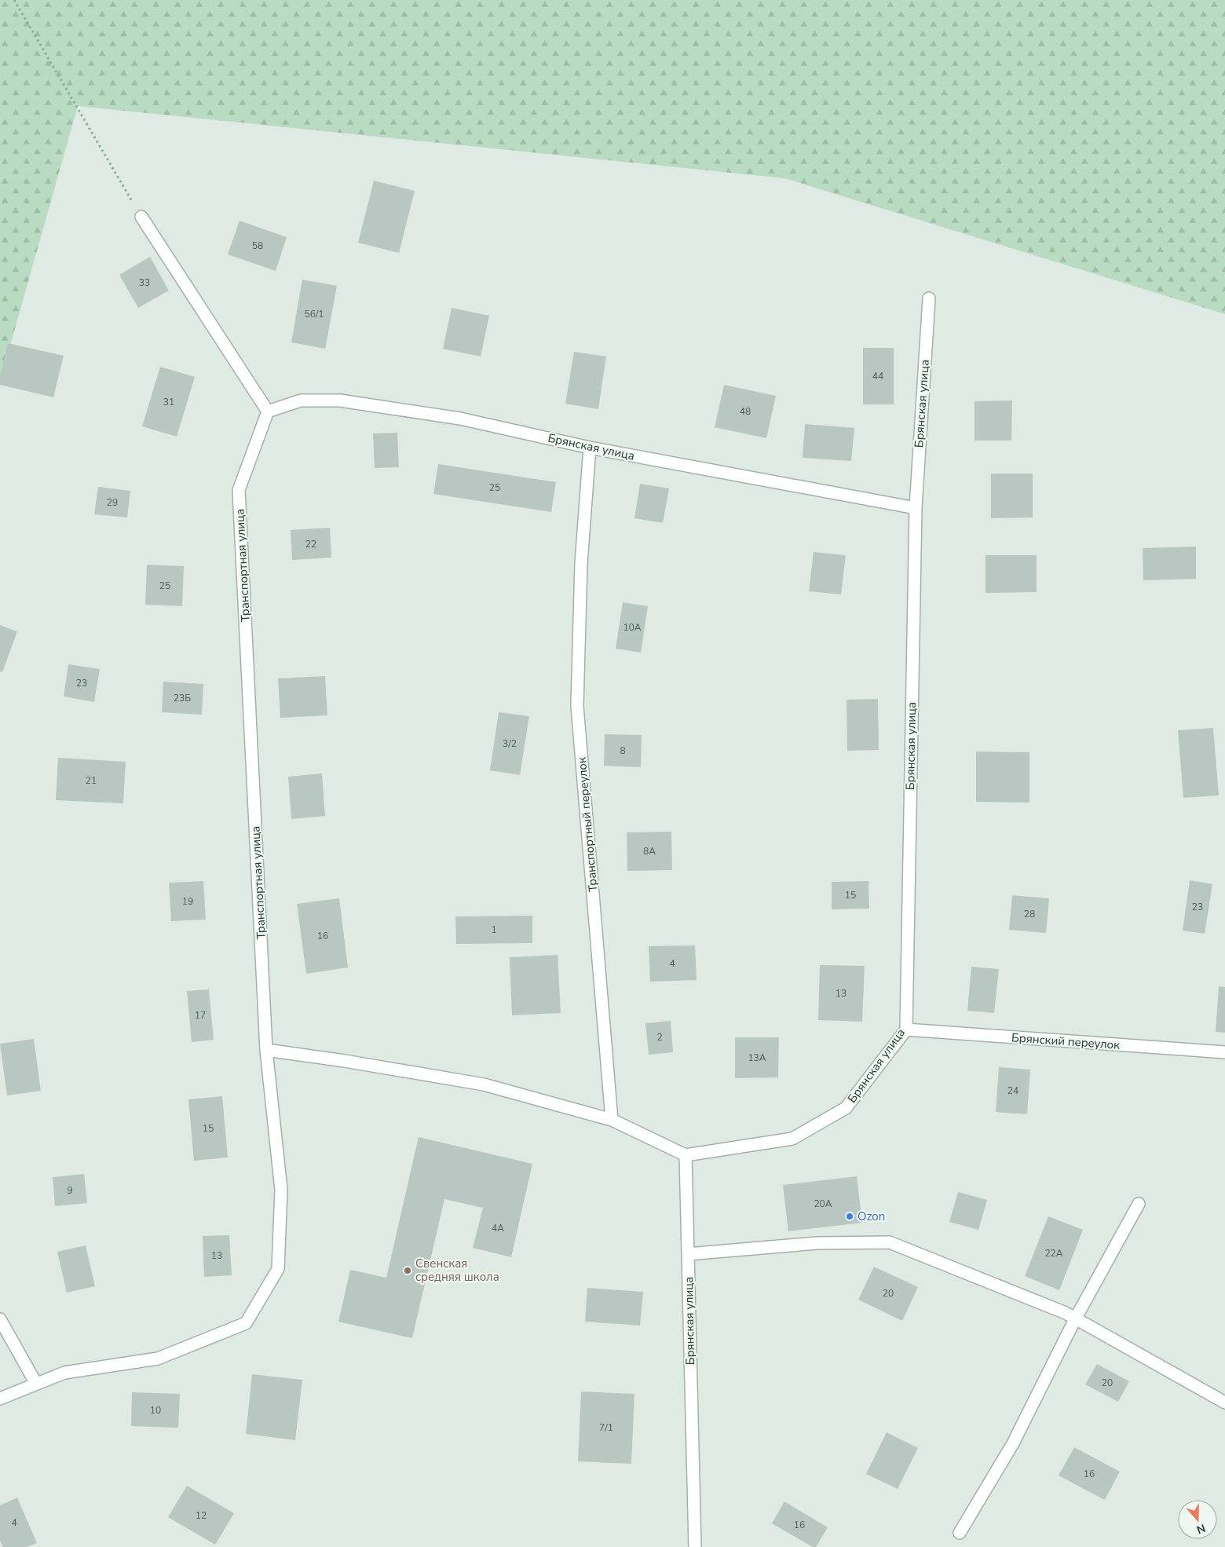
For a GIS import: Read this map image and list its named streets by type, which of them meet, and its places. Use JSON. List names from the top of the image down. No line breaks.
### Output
{"streets":{"street":["Брянская улица","Транспортная улица","Транспортный переулок","Брянский переулок"]},"crossings":[["Брянская улица","Транспортная улица"],["Брянская улица","Транспортный переулок"],["Брянская улица","Брянский переулок"]],"places":["Ozon","Свенская средняя школа"],"house_numbers":["58","33","56/1","44","31","48","25","29","22","25","10А","23","23Б","3/2","8","21","8А","15","19","23","28","1","16","4","13","17","2","13А","24","15","9","20А","4А","22А","13","20","20","10","7/1","16","12","4","16"],"north":"bottom"}
